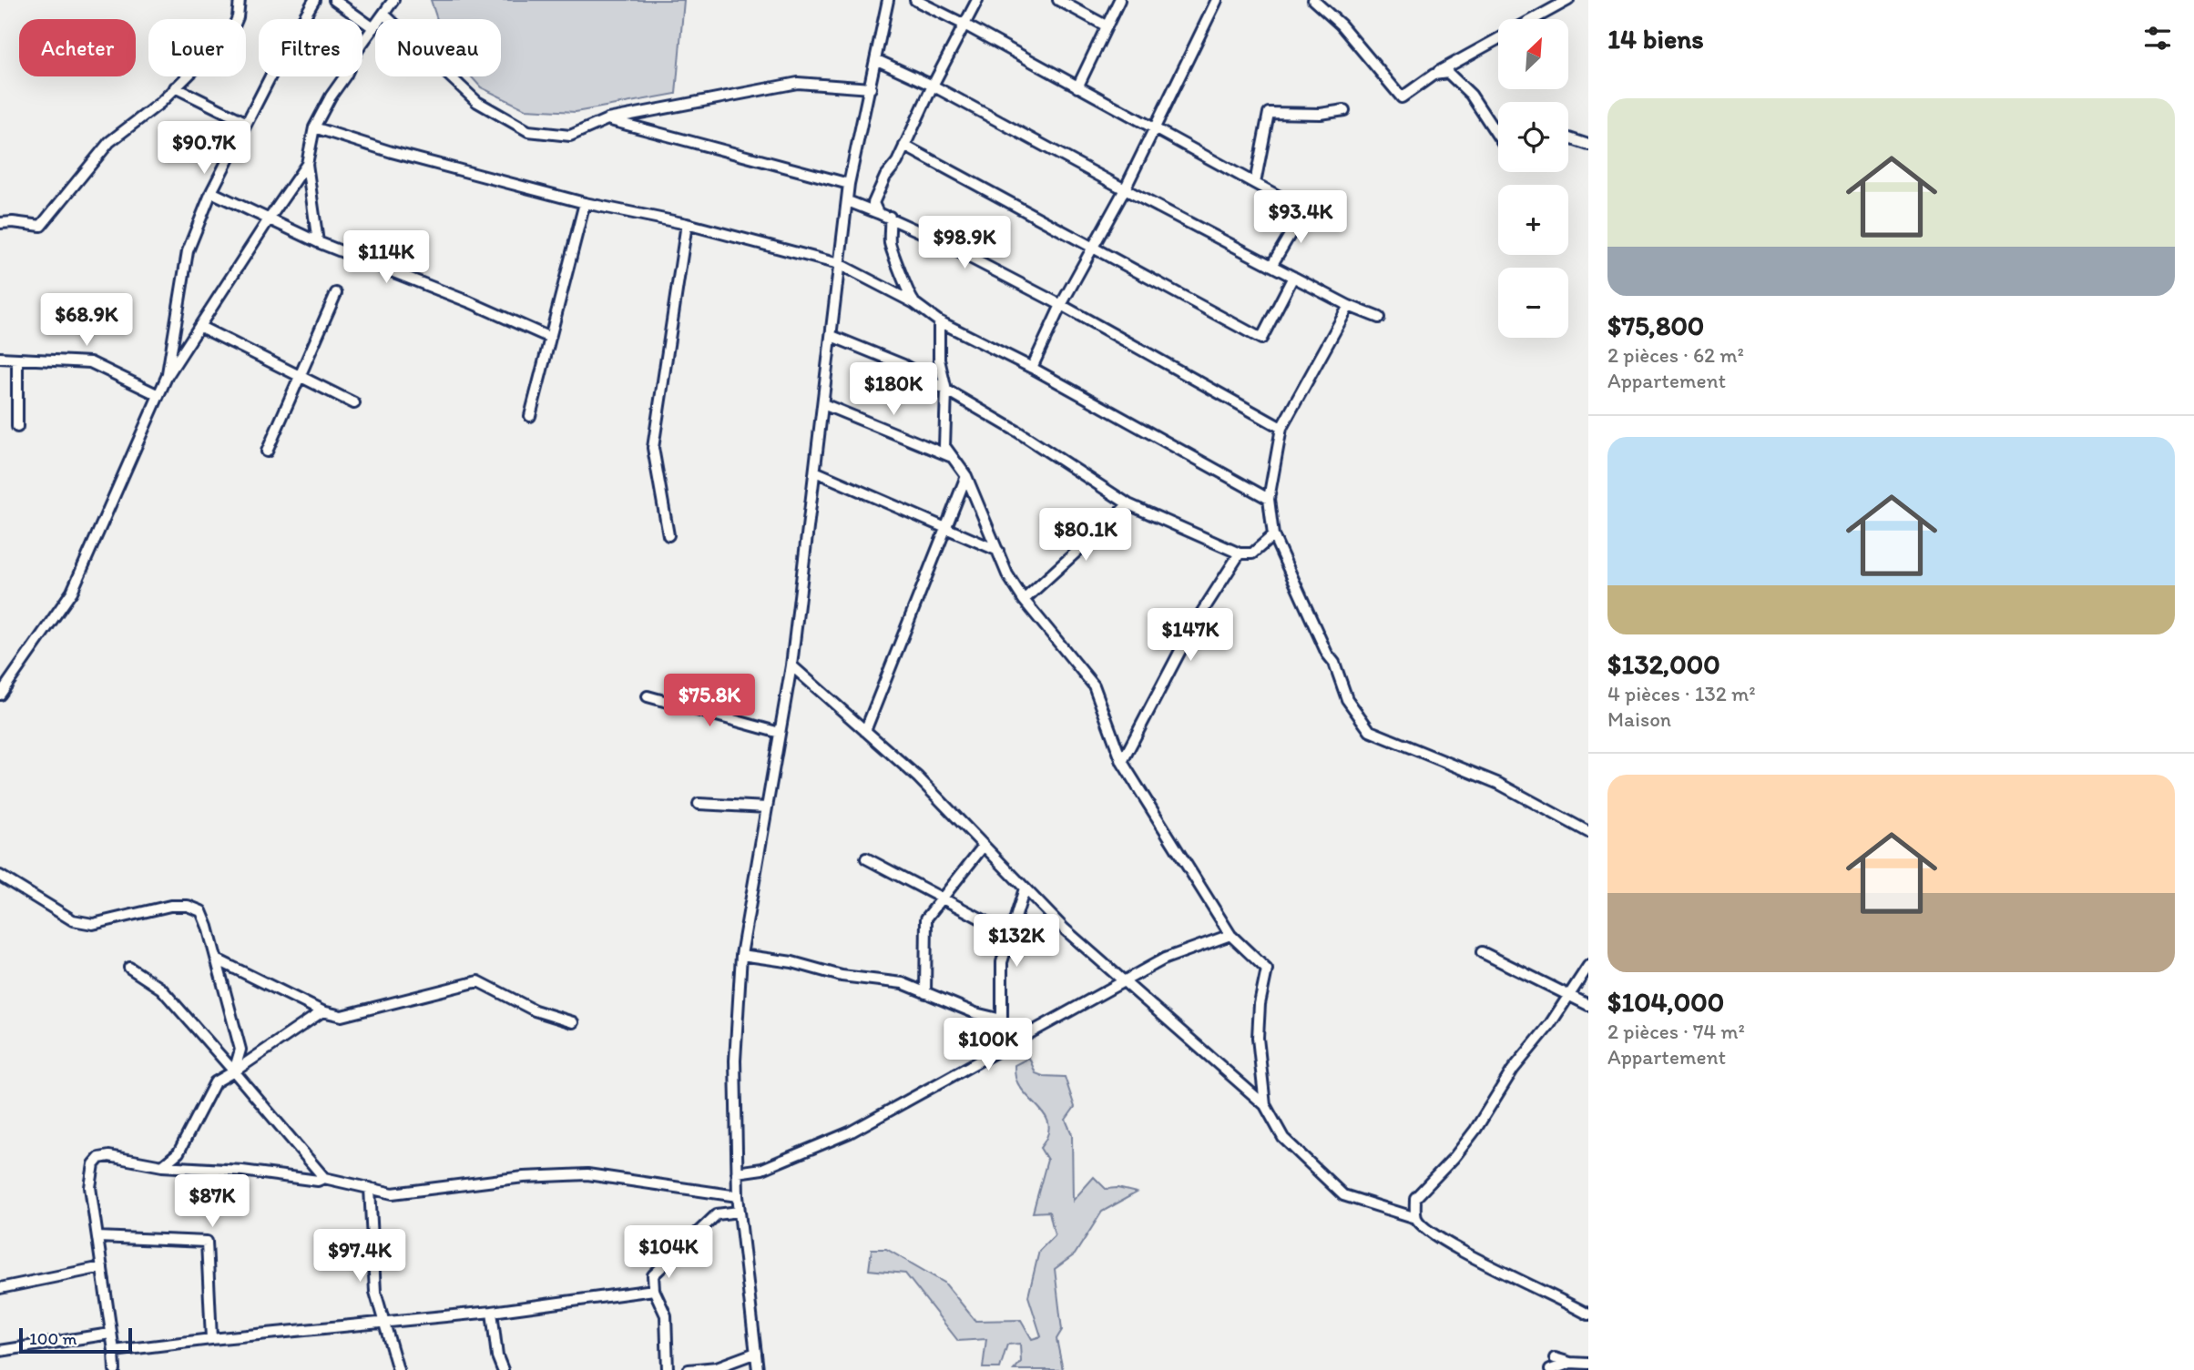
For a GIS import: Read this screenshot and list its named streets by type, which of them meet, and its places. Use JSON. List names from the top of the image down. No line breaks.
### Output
{"scale_bar":"100 m","north":"top right","page":{"heading":"14 biens","map_buttons":["+","−"],"chip":["Acheter","Louer","Filtres","Nouveau"],"list":[{"name":"$75,800","note":"2 pièces · 62 m² · Appartement"},{"name":"$132,000","note":"4 pièces · 132 m² · Maison"},{"name":"$104,000","note":"2 pièces · 74 m² · Appartement"}],"price":["$90.7K","$93.4K","$98.9K","$114K","$68.9K","$180K","$80.1K","$147K","$75.8K","$132K","$100K","$87K","$104K","$97.4K"],"scale":"100 m"}}
